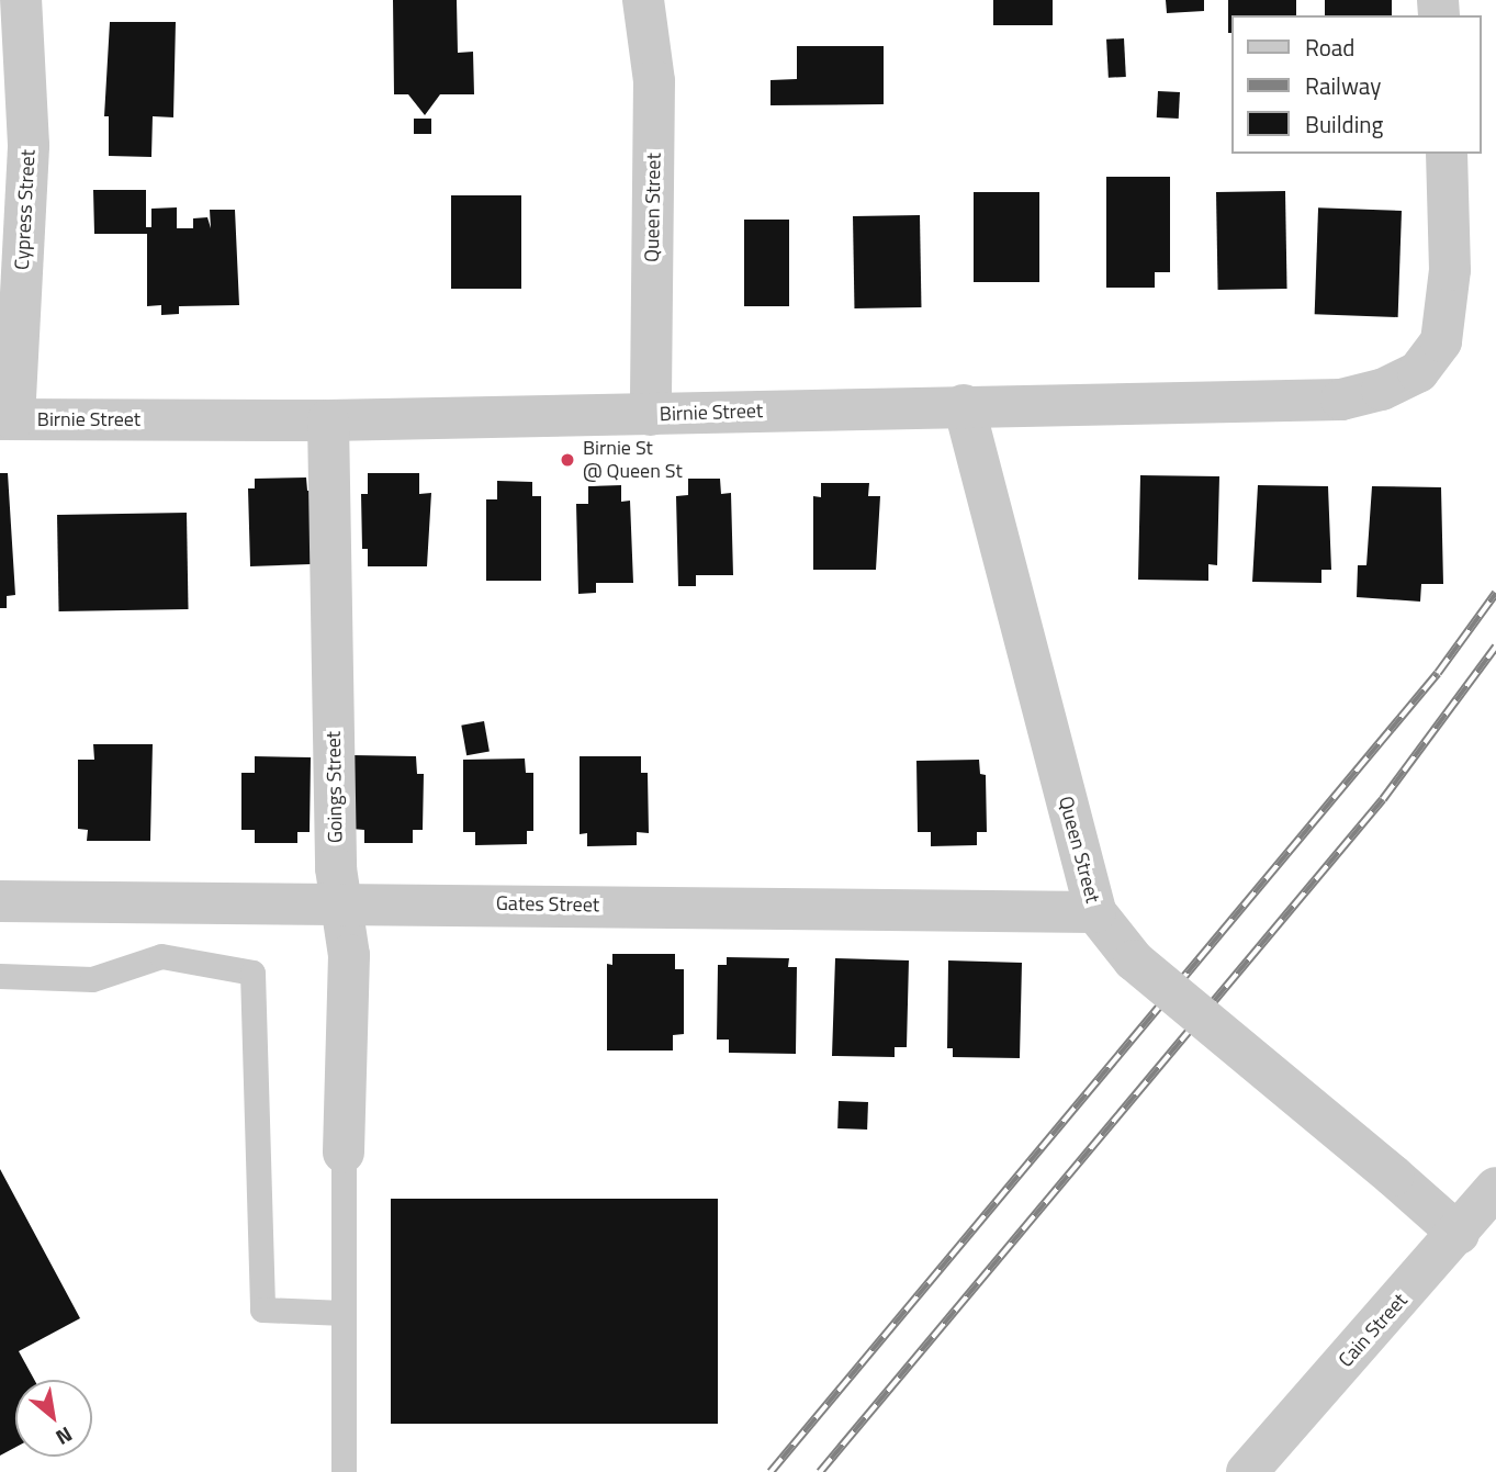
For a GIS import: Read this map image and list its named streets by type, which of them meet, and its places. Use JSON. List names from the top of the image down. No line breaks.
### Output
{"streets":{"street":["Queen Street","Cypress Street","Birnie Street","Goings Street","Gates Street","Cain Street"]},"crossings":[["Queen Street","Birnie Street"],["Queen Street","Gates Street"],["Queen Street","Cain Street"],["Cypress Street","Birnie Street"],["Birnie Street","Goings Street"],["Goings Street","Gates Street"]],"places":["Birnie St @ Queen St"],"legend":["Road","Railway","Building"],"north":"bottom right"}
